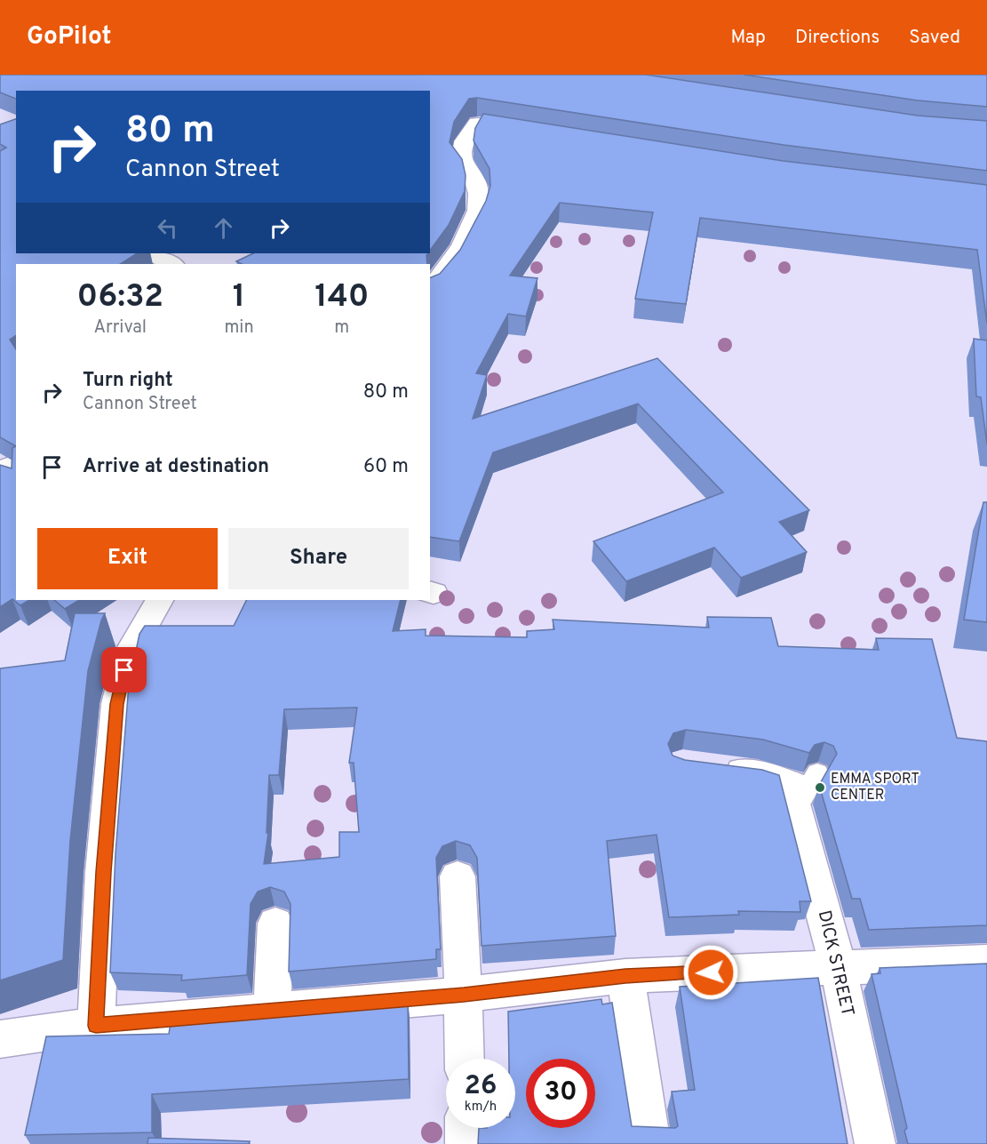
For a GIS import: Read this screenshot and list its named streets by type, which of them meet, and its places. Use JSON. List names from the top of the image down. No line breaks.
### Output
{"streets":{"street":["DICK STREET"]},"places":["EMMA SPORT CENTER"],"page":{"header":"GoPilot","nav":["Map","Directions","Saved"],"turn":["80 m","Cannon Street"],"eta":["06:32","Arrival","1","min","140","m"],"list":[{"name":"Turn right","note":"Cannon Street","value":"80 m"},{"name":"Arrive at destination","value":"60 m"}],"buttons":["Exit","Share"],"speed":"26 km/h","limit":"30"}}
